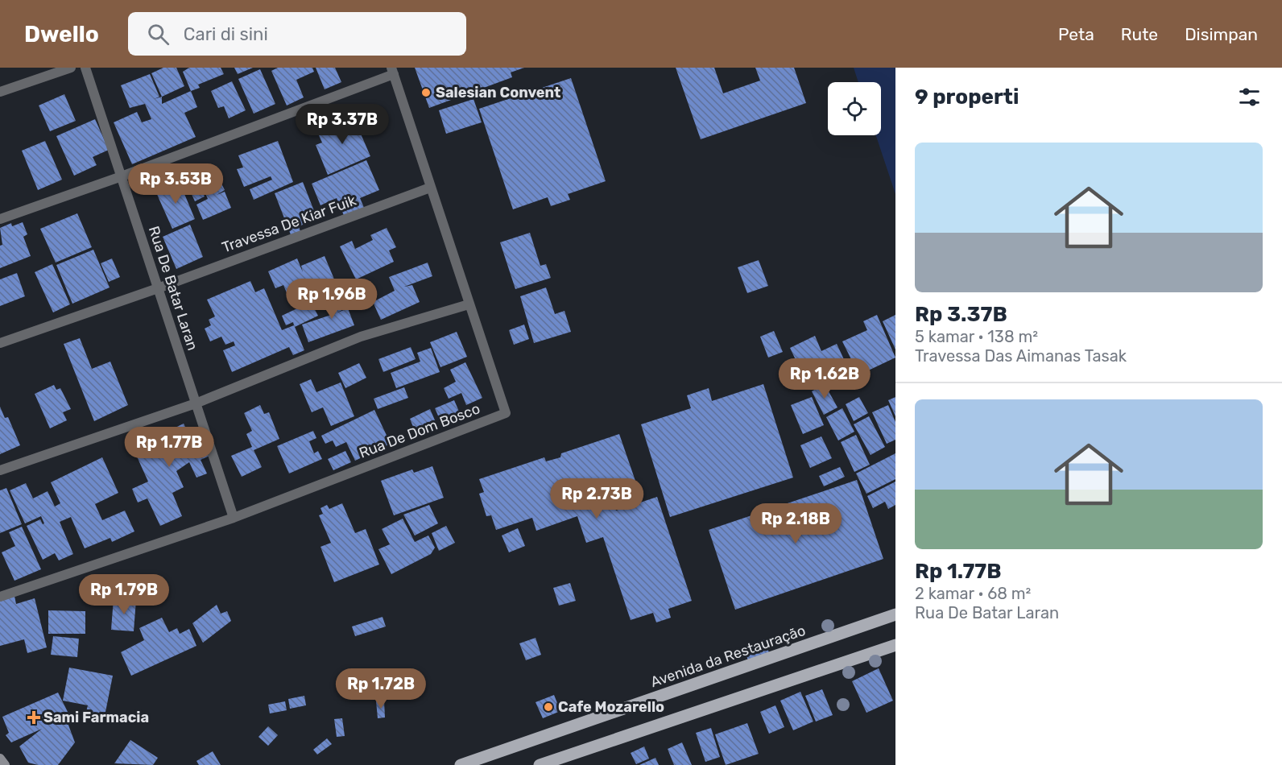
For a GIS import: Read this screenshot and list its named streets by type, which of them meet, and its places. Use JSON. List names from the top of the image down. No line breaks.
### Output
{"streets":{"main road":["Avenida da Restauração"],"street":["Travessa De Kiar Fuik","Rua De Batar Laran","Rua De Dom Bosco"]},"crossings":[["Travessa De Kiar Fuik","Rua De Batar Laran"],["Travessa De Kiar Fuik","Rua De Dom Bosco"],["Rua De Batar Laran","Rua De Dom Bosco"]],"places":{"other":["Salesian Convent","Cafe Mozarello"],"health":["Sami Farmacia"]},"page":{"header":"Dwello","search":"Cari di sini","nav":["Peta","Rute","Disimpan"],"heading":"9 properti","price":["Rp 3.37B","Rp 3.53B","Rp 1.96B","Rp 1.62B","Rp 1.77B","Rp 2.73B","Rp 2.18B","Rp 1.79B","Rp 1.72B"],"list":[{"name":"Rp 3.37B","note":"5 kamar · 138 m² · Travessa Das Aimanas Tasak"},{"name":"Rp 1.77B","note":"2 kamar · 68 m² · Rua De Batar Laran"}]}}
